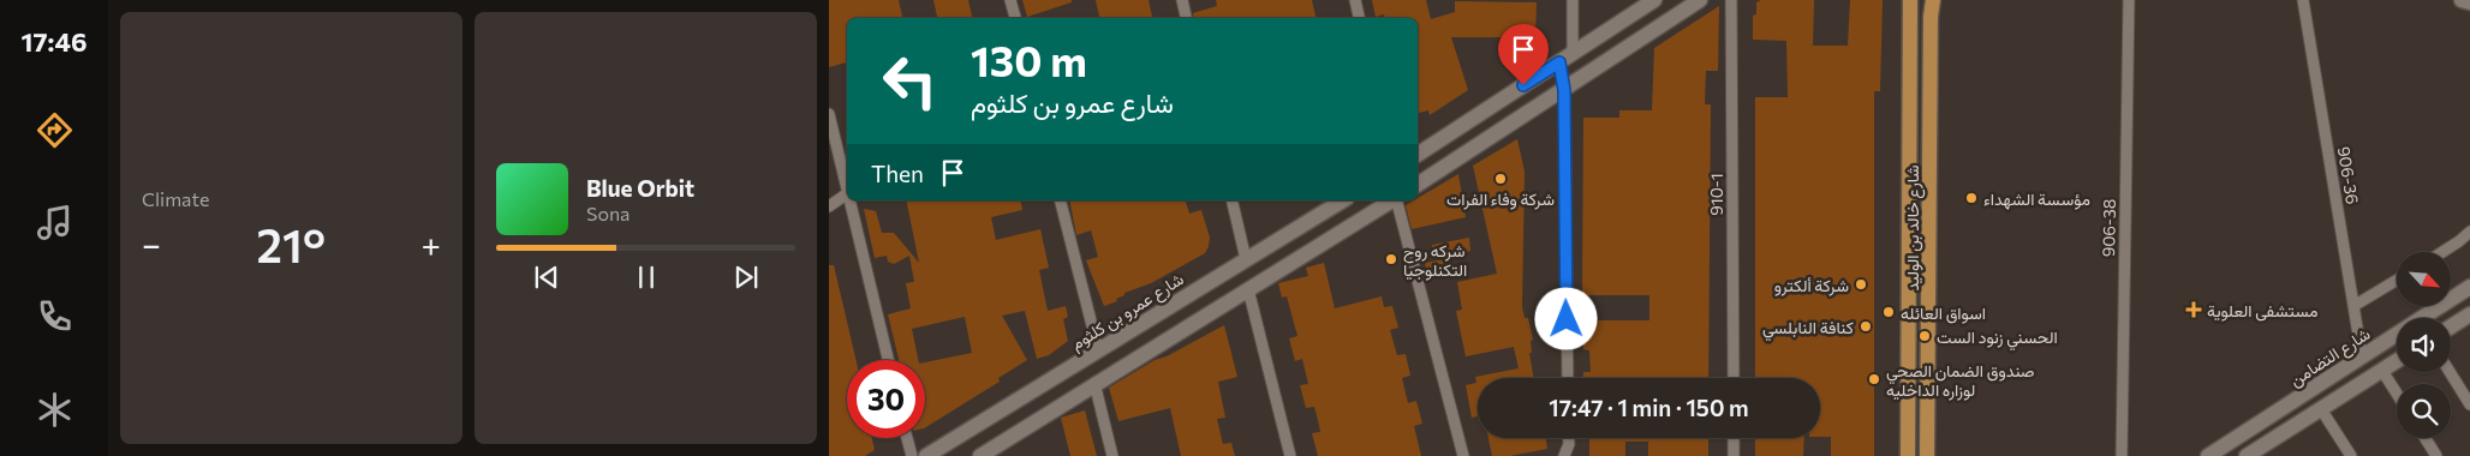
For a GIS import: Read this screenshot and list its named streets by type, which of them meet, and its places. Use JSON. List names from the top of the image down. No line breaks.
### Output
{"streets":{"main road":["شارع خالد بن الوليد"],"street":["906-36","910-1","906-38","شارع عمرو بن كلثوم","شارع التضامن"]},"crossings":[["906-36","شارع التضامن"]],"places":{"other":["شركة وفاء الفرات","مؤسسة الشهداء","شركه روح التكنلوجيا","شركة ألكترو","اسواق العائله","كنافة النابلسي","الحسني زنود الست","صندوق الضمان الصحي لوزاره الداخليه"],"health":["مستشفى العلوية"]},"north":"bottom right","page":{"tabs":"17:46","tile":"Climate","turn":["130 m","شارع عمرو بن كلثوم"],"then":"Then","song":["Blue Orbit","Sona"],"heat":["−","21°","+"],"limit":"30","trip":"17:47 · 1 min · 150 m"}}
